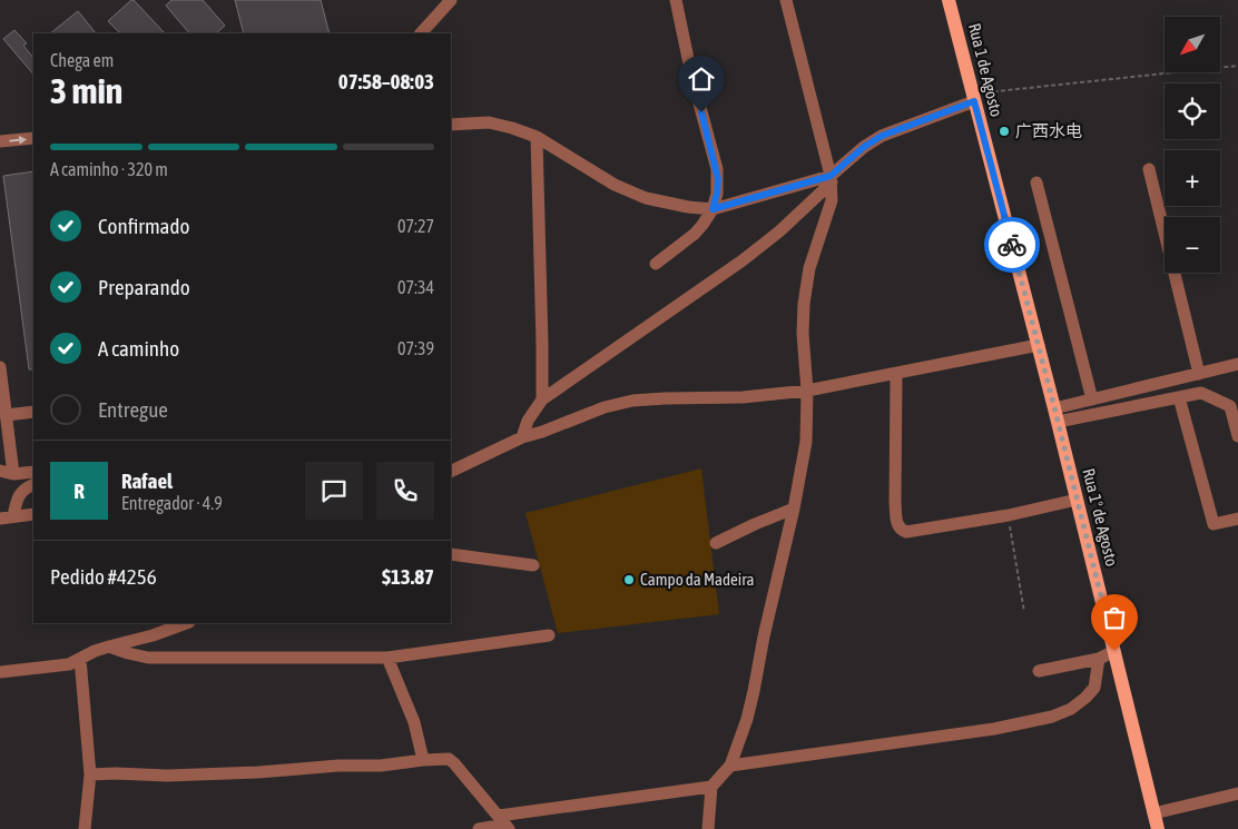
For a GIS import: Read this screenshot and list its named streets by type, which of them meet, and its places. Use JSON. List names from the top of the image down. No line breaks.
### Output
{"streets":{"main road":["Rua 1 de Agosto","Rua 1º de Agosto"]},"crossings":[["Rua 1 de Agosto","Rua 1º de Agosto"]],"places":["广西水电","Campo da Madeira"],"north":"bottom left","page":{"map_buttons":["+","−"],"heading":["3 min","Chega em","07:58–08:03"],"panel":["Rafael","Entregador · 4.9","Pedido #4256","$13.87"],"bar":"A caminho · 320 m","list":[["Confirmado","07:27"],["Preparando","07:34"],["A caminho","07:39"],"Entregue"],"round":"R"}}
